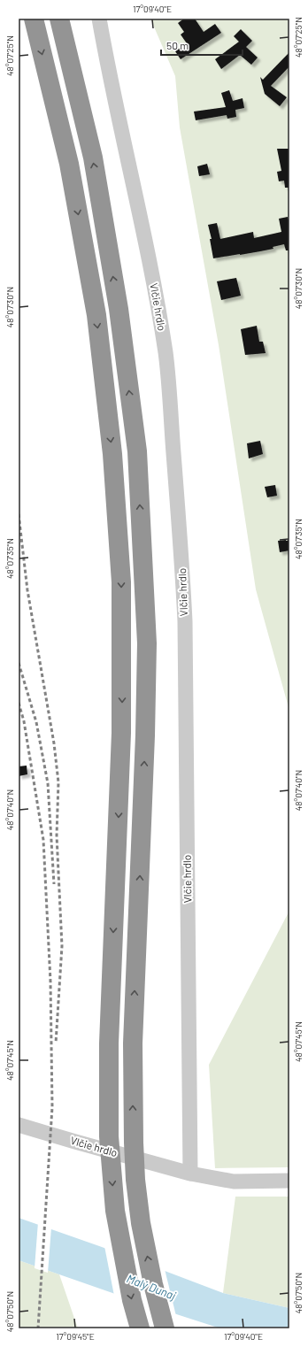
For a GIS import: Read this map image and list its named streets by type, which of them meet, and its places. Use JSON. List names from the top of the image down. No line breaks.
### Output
{"streets":{"street":["Vlčie hrdlo"]},"water":["Malý Dunaj"],"scale_bar":"50 m","coordinates":["17°09'40\"E","48°07'25\"N","48°07'30\"N","48°07'35\"N","48°07'40\"N","48°07'45\"N","48°07'50\"N","17°09'45\"E"]}
